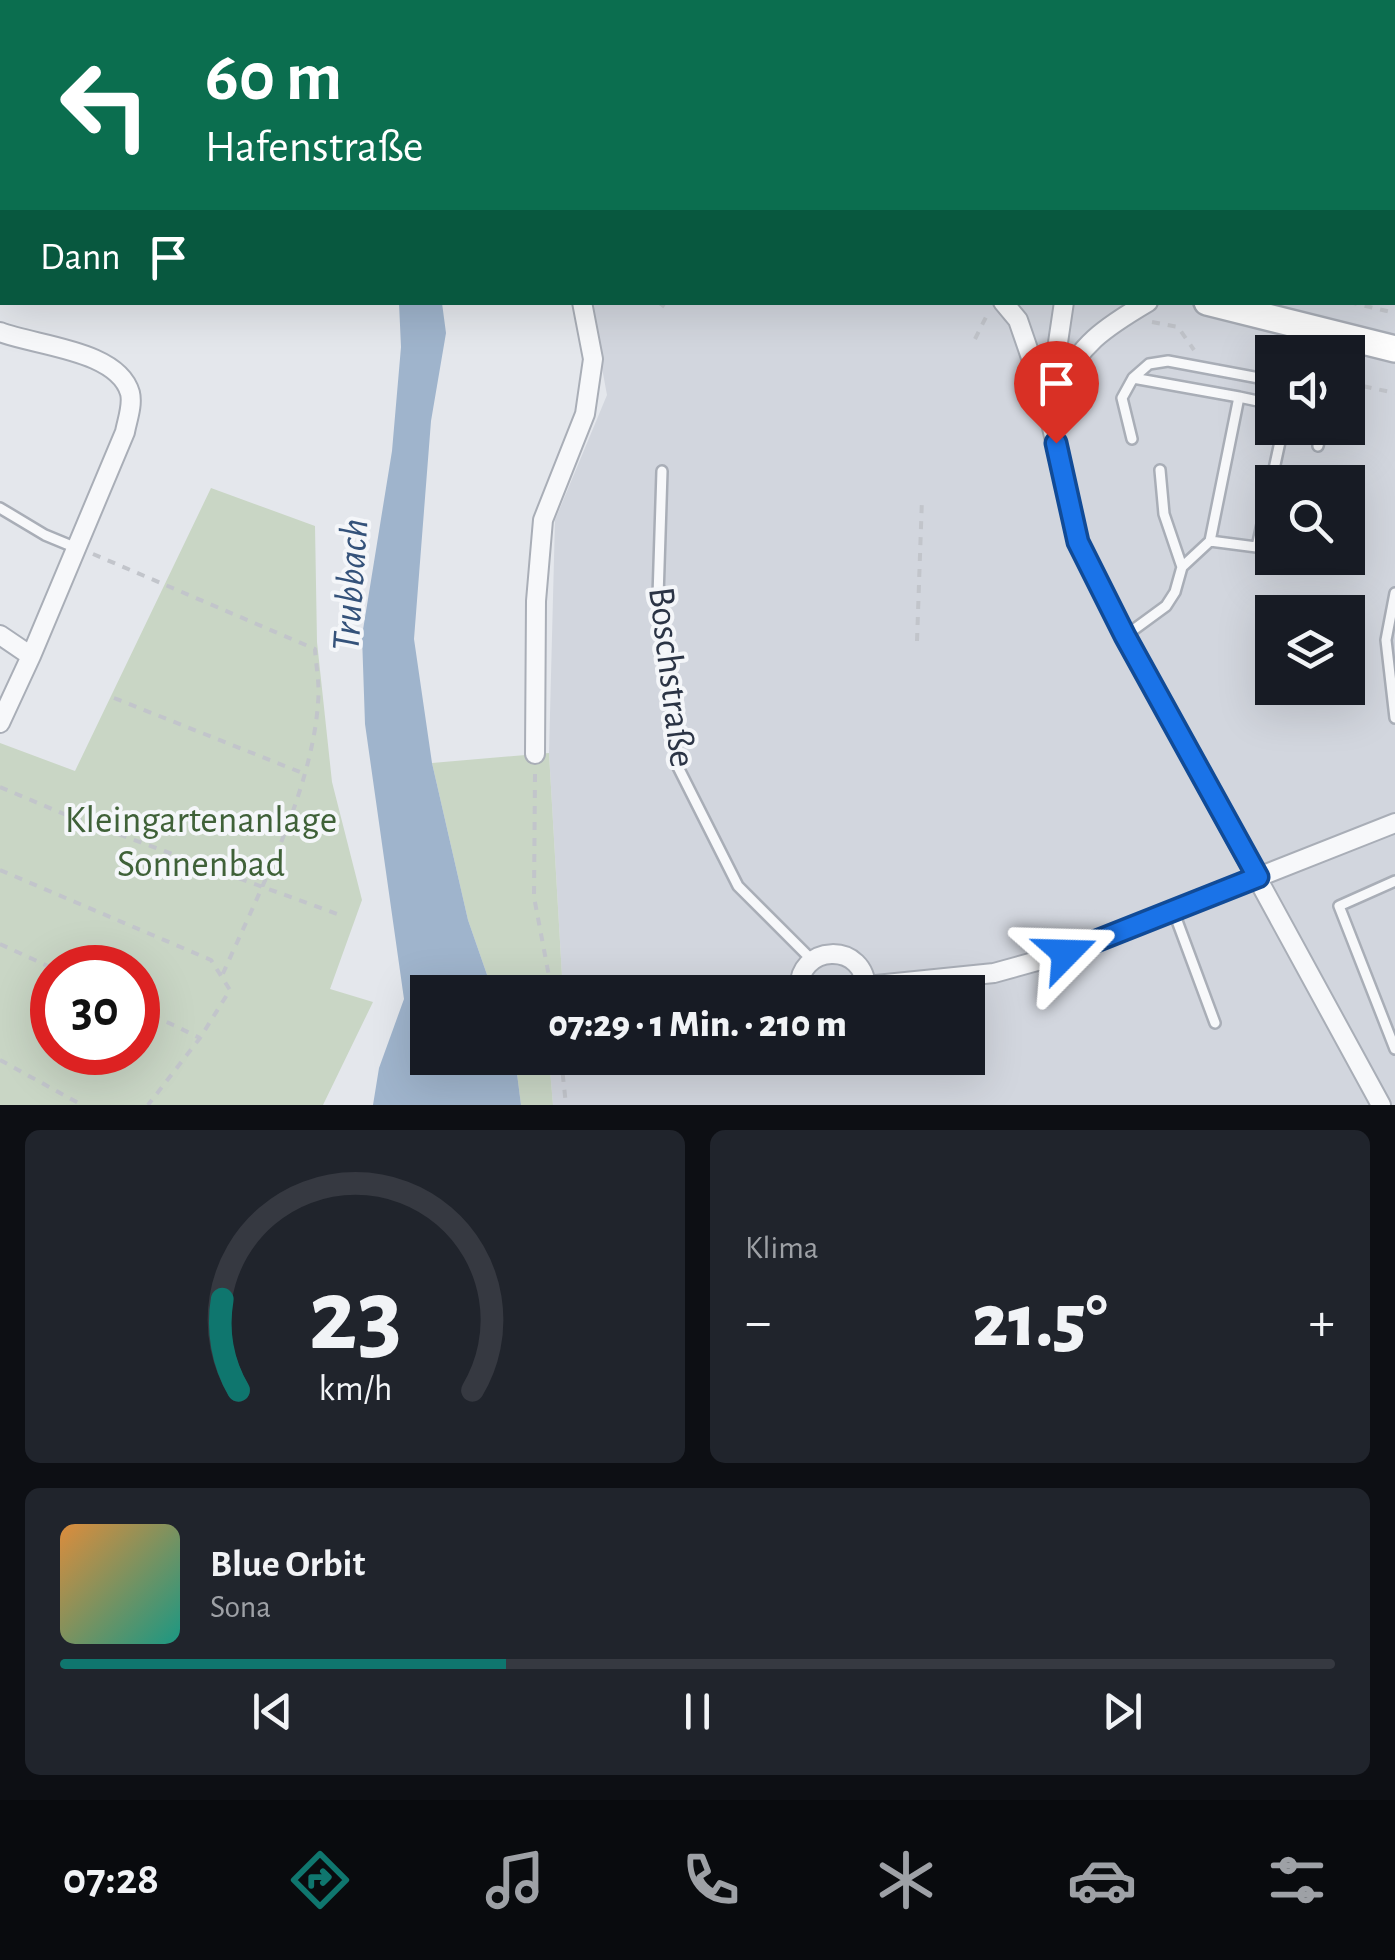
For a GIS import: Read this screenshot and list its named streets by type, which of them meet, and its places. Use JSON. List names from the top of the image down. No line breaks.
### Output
{"streets":{"lane":["Boschstraße"]},"water":["Trubbach"],"parks":["Kleingartenanlage Sonnenbad"],"page":{"turn":["60 m","Hafenstraße"],"then":"Dann","limit":"30","trip":"07:29 · 1 Min. · 210 m","tile":"Klima","heat":["−","21.5°","+"],"song":["Blue Orbit","Sona"],"tabs":"07:28","gauge":["23","km/h"]}}
